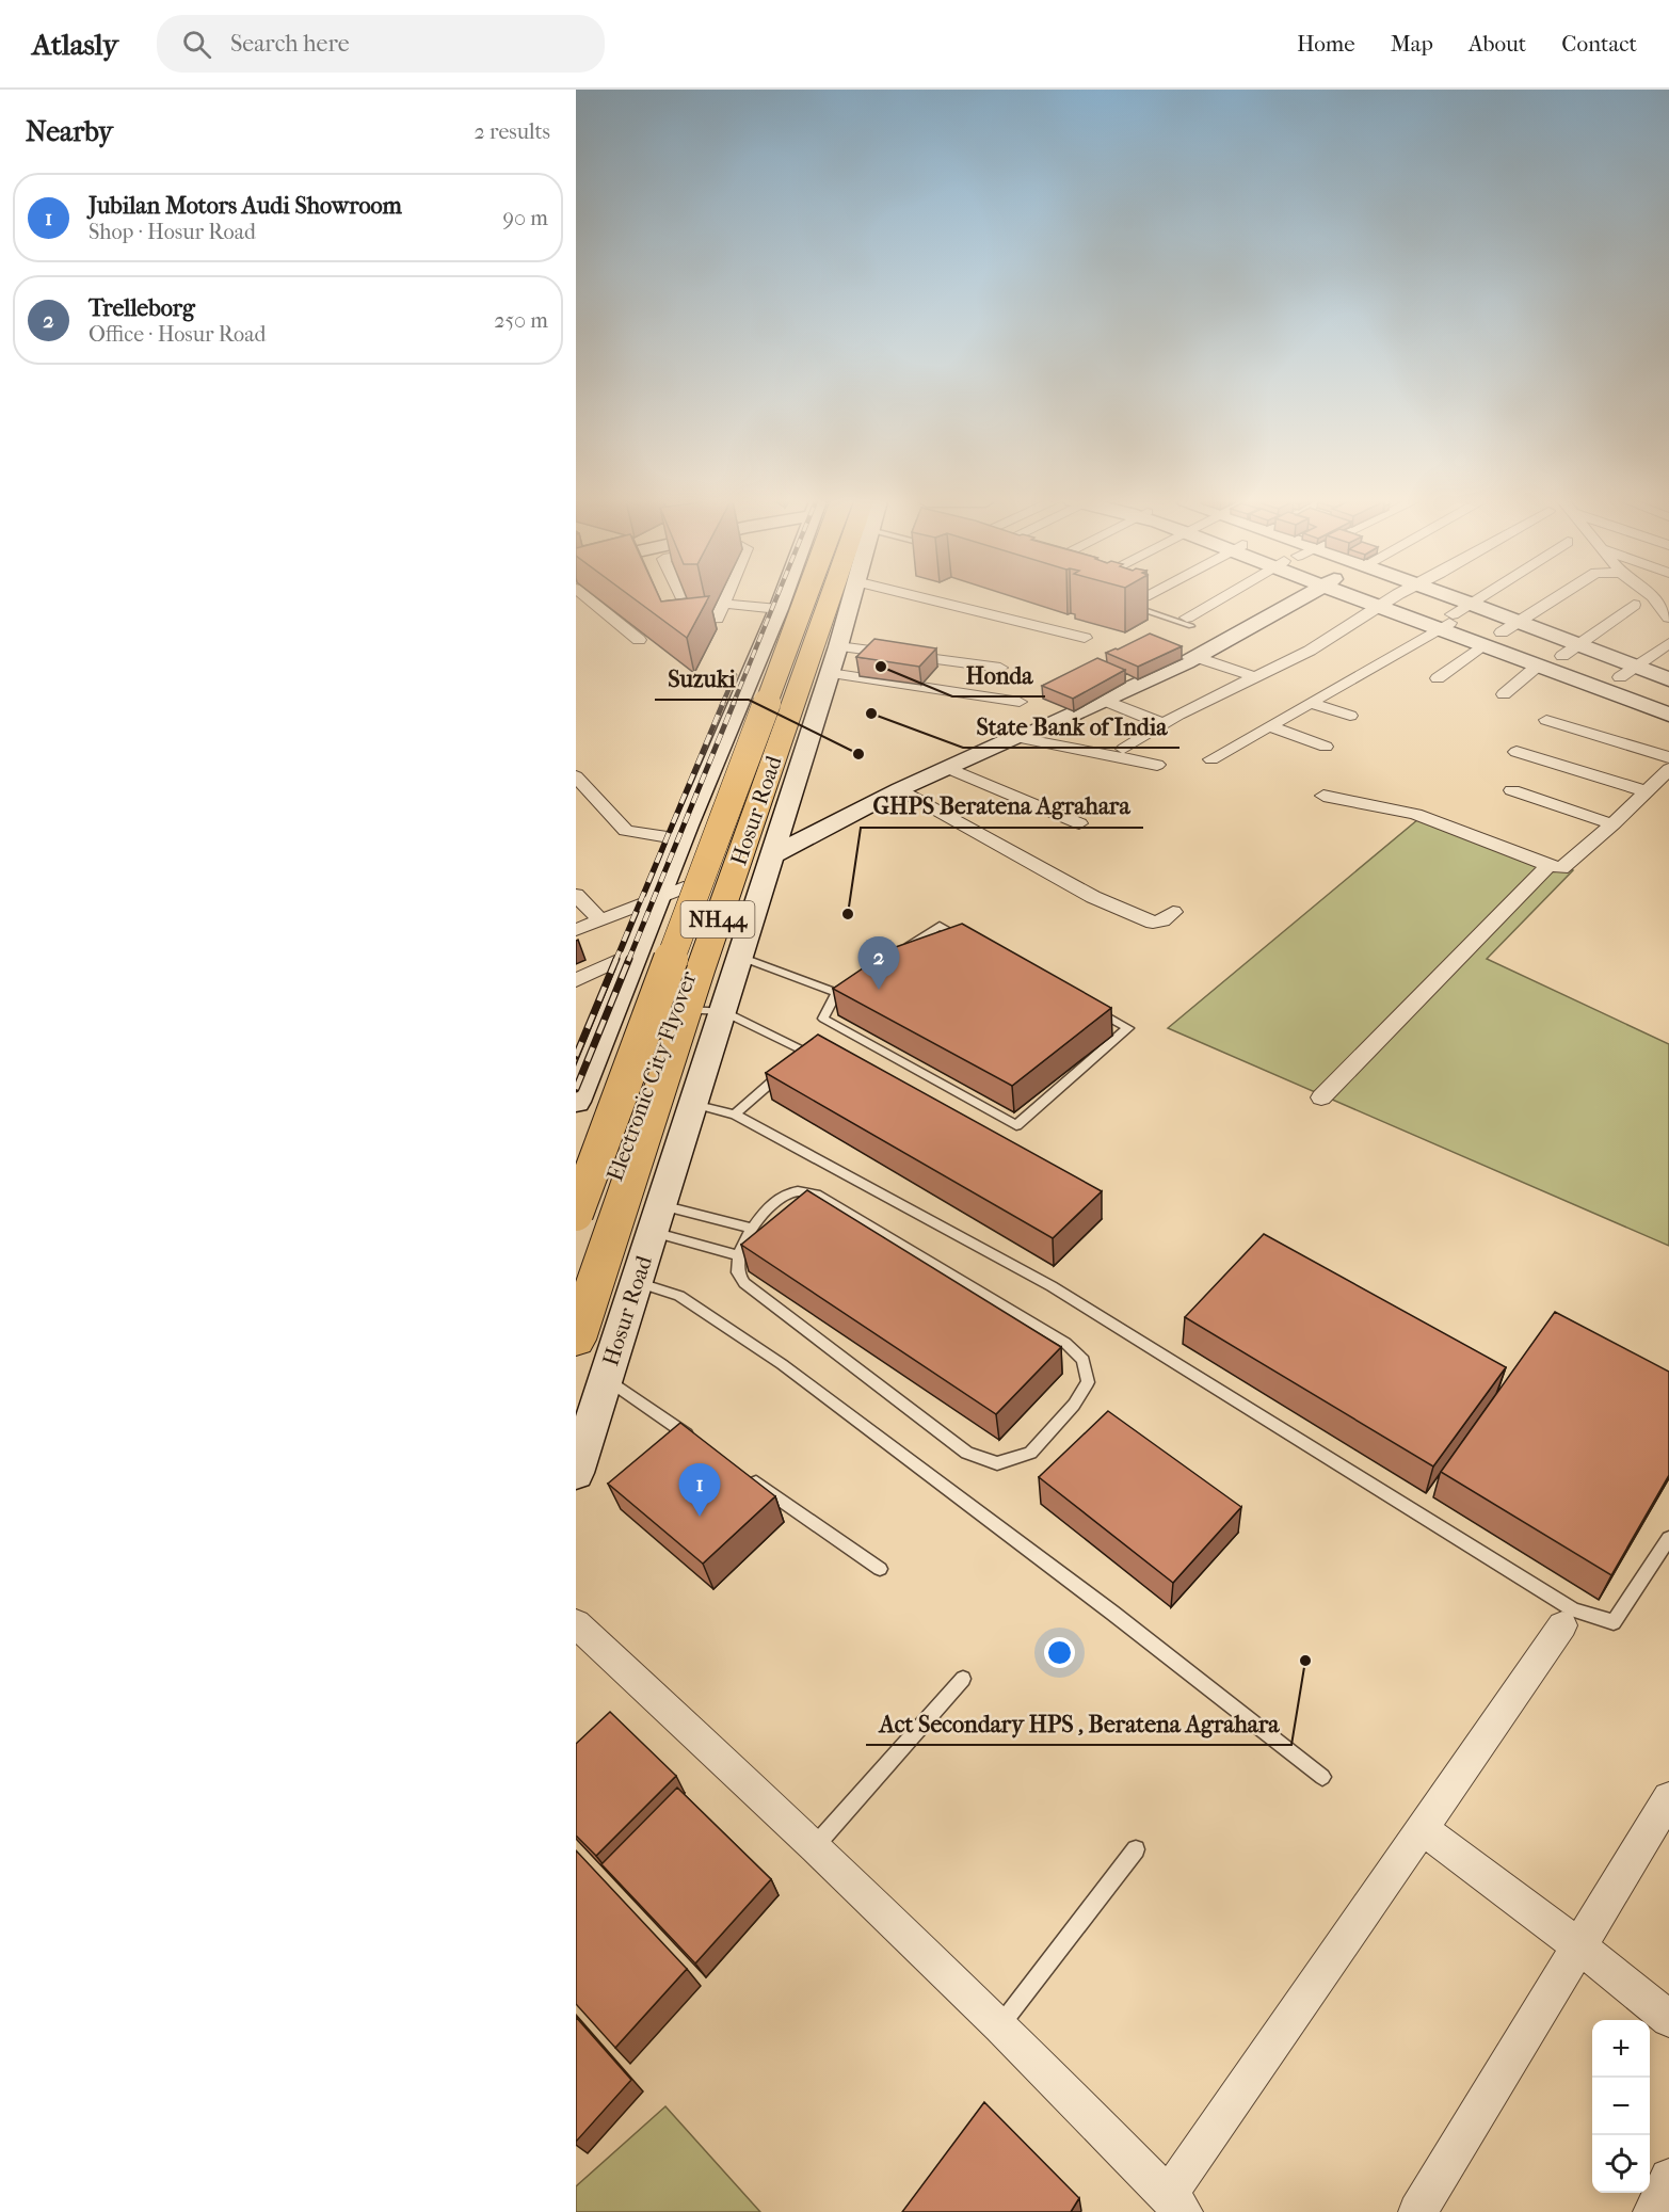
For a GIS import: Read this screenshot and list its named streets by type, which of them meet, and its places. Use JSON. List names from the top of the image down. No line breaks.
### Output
{"streets":{"highway":["Hosur Road","NH44","Electronic City Flyover"]},"places":["Honda","State Bank of India","Suzuki","GHPS Beratena Agrahara","Act Secondary HPS , Beratena Agrahara"],"page":{"header":"Atlasly","search":"Search here","nav":["Home","Map","About","Contact"],"heading":["Nearby","2 results"],"list":[{"mark":"1","name":"Jubilan Motors Audi Showroom","note":"Shop · Hosur Road","value":"90 m"},{"mark":"2","name":"Trelleborg","note":"Office · Hosur Road","value":"250 m"}],"pins":["2","1"],"map_buttons":["+","−"]}}
